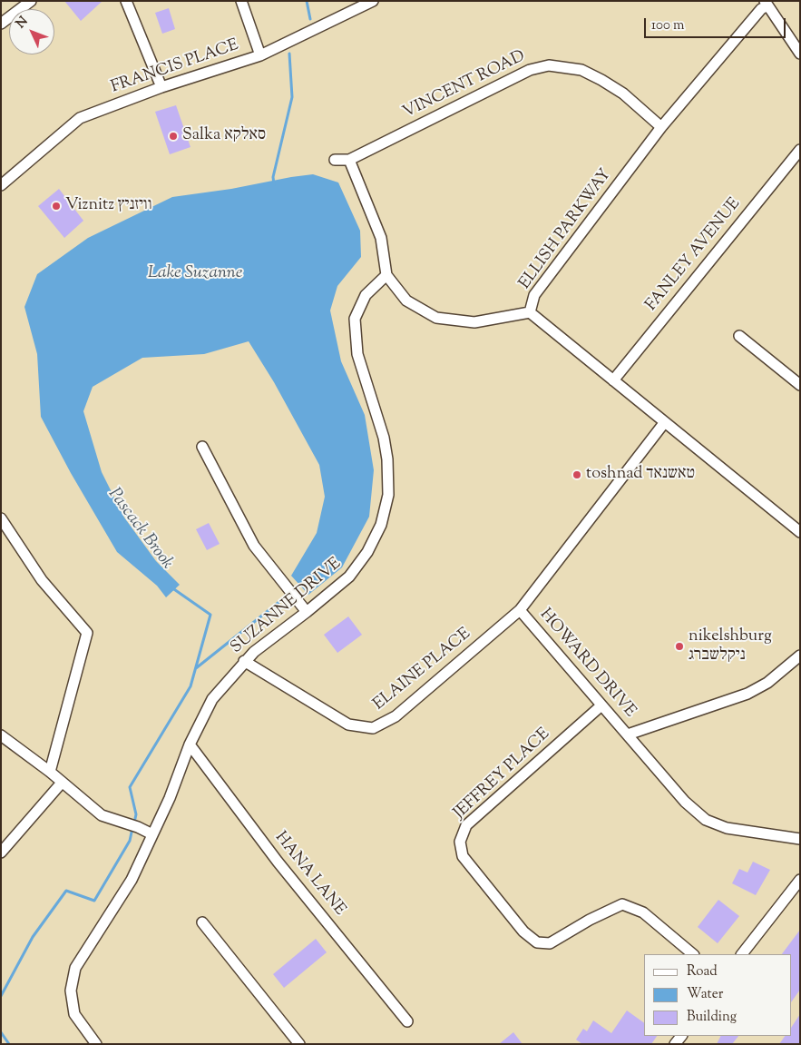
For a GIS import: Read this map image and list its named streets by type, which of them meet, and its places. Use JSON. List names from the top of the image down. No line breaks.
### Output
{"streets":{"street":["FRANCIS PLACE","VINCENT ROAD","ELLISH PARKWAY","FANLEY AVENUE","SUZANNE DRIVE","HOWARD DRIVE","ELAINE PLACE","JEFFREY PLACE","HANA LANE"]},"crossings":[["VINCENT ROAD","ELLISH PARKWAY"],["ELLISH PARKWAY","FANLEY AVENUE"],["ELLISH PARKWAY","HOWARD DRIVE"],["SUZANNE DRIVE","ELAINE PLACE"],["SUZANNE DRIVE","HANA LANE"],["HOWARD DRIVE","ELAINE PLACE"],["HOWARD DRIVE","JEFFREY PLACE"]],"water":["Lake Suzanne","Pascack Brook"],"places":["Salka סאלקא","Viznitz וויזניץ","toshnad טאשנאד","nikelshburg ניקלשברג"],"legend":["Road","Water","Building"],"scale_bar":"100 m","north":"top left"}
